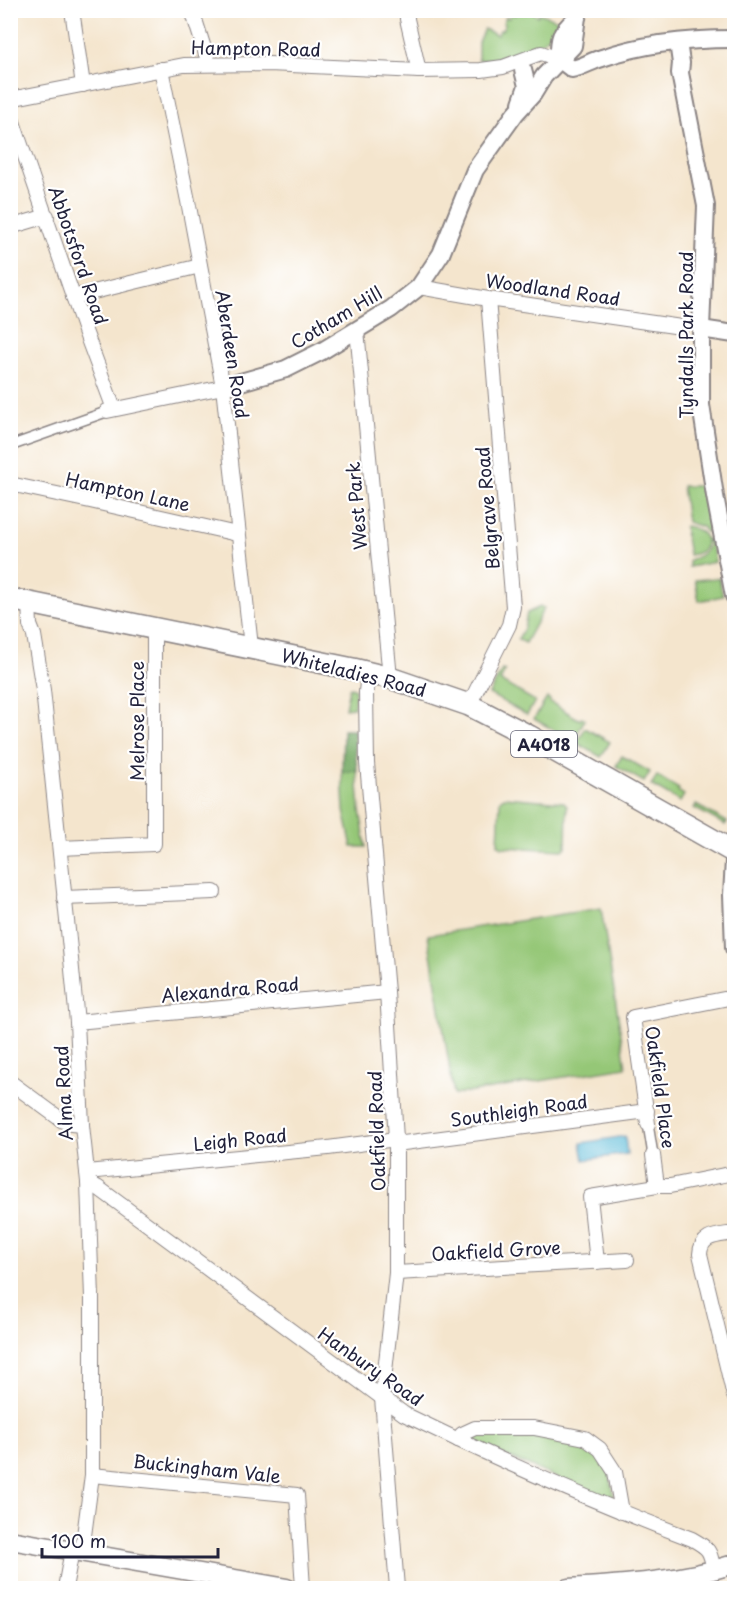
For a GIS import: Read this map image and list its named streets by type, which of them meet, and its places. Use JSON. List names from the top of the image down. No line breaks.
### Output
{"streets":{"main road":["Whiteladies Road","A4018"],"street":["Hampton Road","Abbotsford Road","Woodland Road","Cotham Hill","Tyndalls Park Road","Aberdeen Road","Hampton Lane","West Park","Belgrave Road","Melrose Place","Alexandra Road","Oakfield Place","Alma Road","Southleigh Road","Oakfield Road","Leigh Road","Oakfield Grove","Hanbury Road","Buckingham Vale"]},"crossings":[["Hampton Road","Cotham Hill"],["Hampton Road","Aberdeen Road"],["Abbotsford Road","Cotham Hill"],["Woodland Road","Cotham Hill"],["Woodland Road","Belgrave Road"],["Cotham Hill","Aberdeen Road"],["Cotham Hill","West Park"],["Aberdeen Road","Hampton Lane"],["Aberdeen Road","Whiteladies Road"],["West Park","Whiteladies Road"],["Belgrave Road","Whiteladies Road"],["Whiteladies Road","Melrose Place"],["Whiteladies Road","Alma Road"],["Whiteladies Road","Oakfield Road"],["Melrose Place","Alma Road"],["Alexandra Road","Alma Road"],["Alexandra Road","Oakfield Road"],["Oakfield Place","Southleigh Road"],["Alma Road","Leigh Road"],["Alma Road","Hanbury Road"],["Alma Road","Buckingham Vale"],["Southleigh Road","Oakfield Road"],["Southleigh Road","Leigh Road"],["Oakfield Road","Leigh Road"],["Oakfield Road","Oakfield Grove"],["Oakfield Road","Hanbury Road"],["Leigh Road","Hanbury Road"]],"scale_bar":"100 m"}
